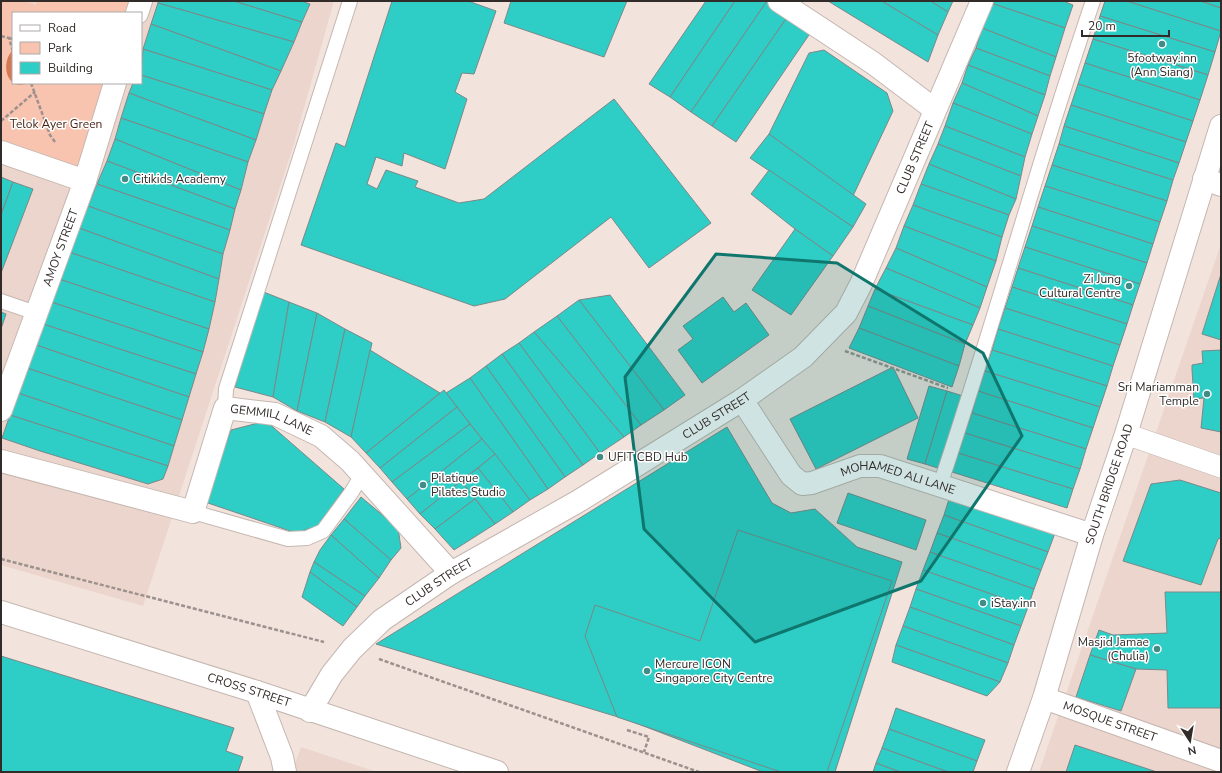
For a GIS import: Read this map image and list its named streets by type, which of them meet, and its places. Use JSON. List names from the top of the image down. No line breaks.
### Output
{"streets":{"street":["CLUB STREET","AMOY STREET","GEMMILL LANE","MOHAMED ALI LANE","SOUTH BRIDGE ROAD","CROSS STREET","MOSQUE STREET"]},"crossings":[["CLUB STREET","GEMMILL LANE"],["CLUB STREET","MOHAMED ALI LANE"],["CLUB STREET","CROSS STREET"],["MOHAMED ALI LANE","SOUTH BRIDGE ROAD"],["SOUTH BRIDGE ROAD","MOSQUE STREET"]],"parks":["Telok Ayer Green"],"places":["5footway.inn (Ann Siang)","Citikids Academy","Zi Jung Cultural Centre","Sri Mariamman Temple","UFIT CBD Hub","Pilatique Pilates Studio","iStay.inn","Masjid Jamae (Chulia)","Mercure ICON Singapore City Centre"],"legend":["Road","Park","Building"],"scale_bar":"20 m","north":"bottom"}
